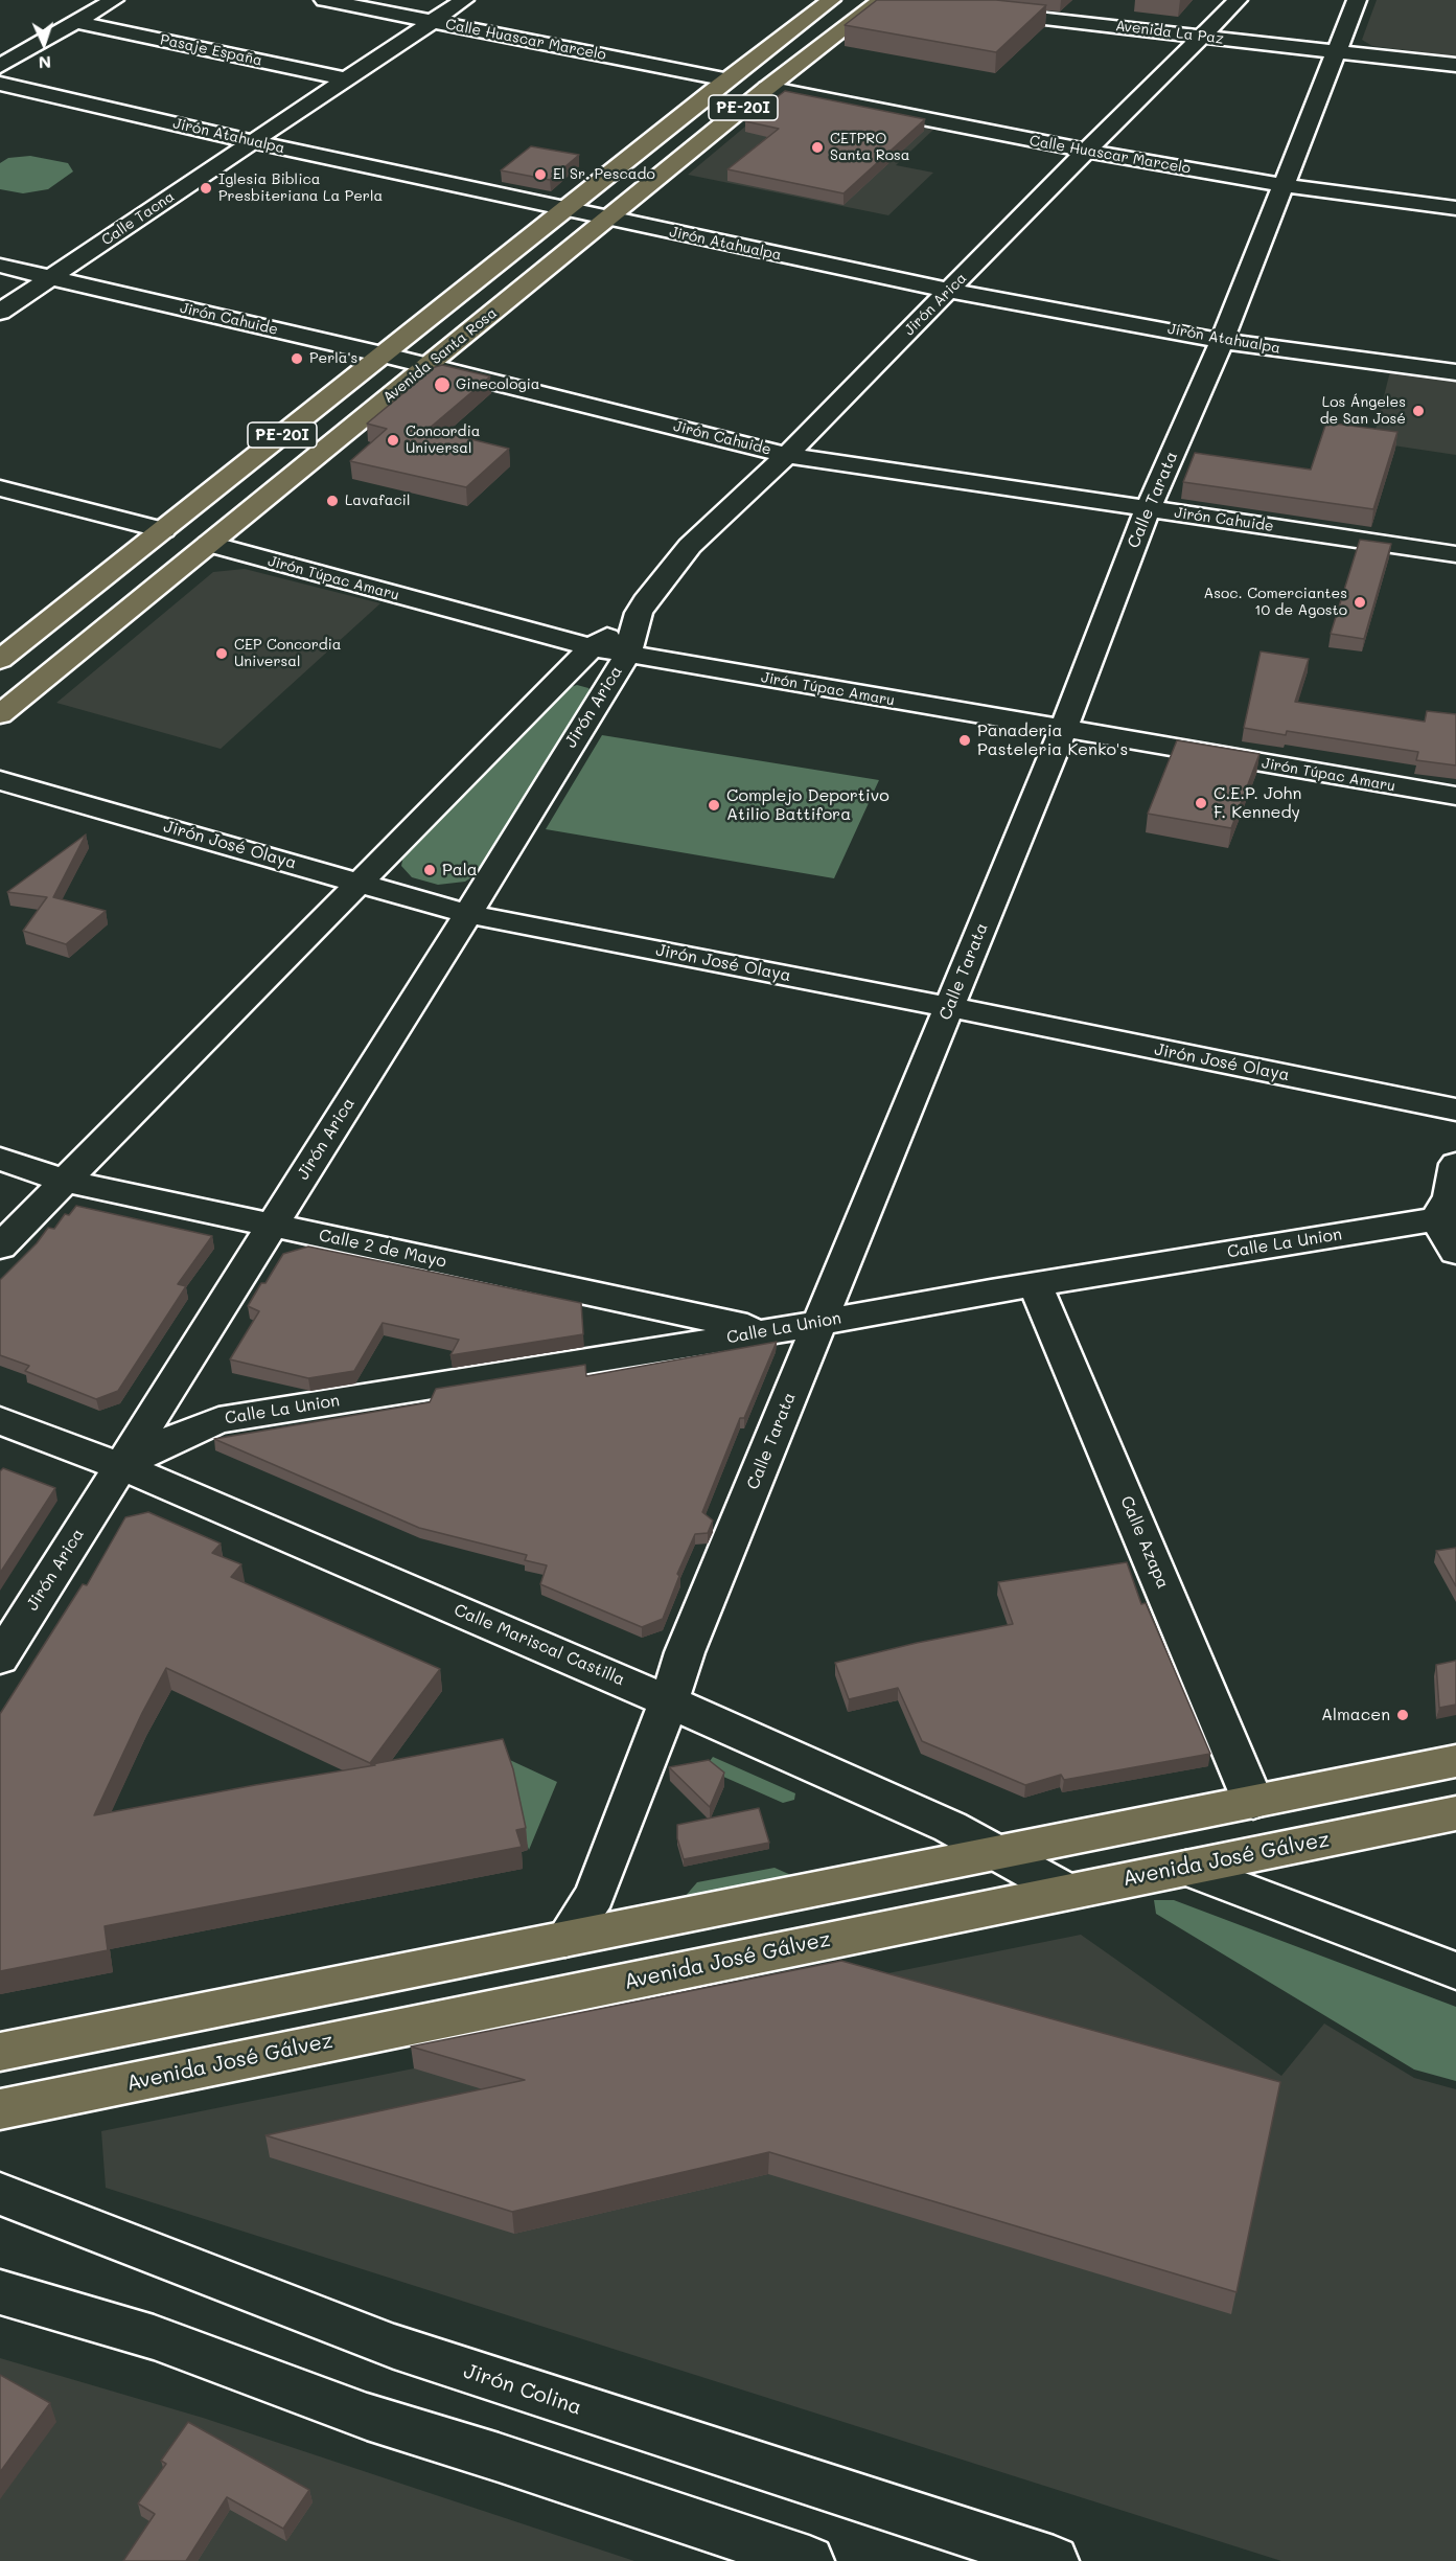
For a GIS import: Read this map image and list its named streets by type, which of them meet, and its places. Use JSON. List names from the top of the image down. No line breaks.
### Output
{"streets":{"main road":["PE-20I","Avenida Santa Rosa","Avenida José Gálvez"],"street":["Avenida La Paz","Calle Huascar Marcelo","Pasaje España","Jirón Atahualpa","Calle Tacna","Jirón Arica","Jirón Cahuide","Calle Tarata","Jirón Túpac Amaru","Jirón José Olaya","Calle La Union","Calle 2 de Mayo","Calle Azapa","Calle Mariscal Castilla","Jirón Colina"]},"crossings":[["Avenida La Paz","Jirón Arica"],["Avenida La Paz","Calle Tarata"],["Calle Huascar Marcelo","PE-20I"],["Calle Huascar Marcelo","Calle Tacna"],["Calle Huascar Marcelo","Jirón Arica"],["Calle Huascar Marcelo","Avenida Santa Rosa"],["Calle Huascar Marcelo","Calle Tarata"],["Pasaje España","Calle Tacna"],["PE-20I","Jirón Atahualpa"],["PE-20I","Jirón Cahuide"],["Jirón Atahualpa","Calle Tacna"],["Jirón Atahualpa","Jirón Arica"],["Jirón Atahualpa","Avenida Santa Rosa"],["Jirón Atahualpa","Calle Tarata"],["Calle Tacna","Jirón Cahuide"],["Jirón Arica","Jirón Cahuide"],["Jirón Arica","Jirón Túpac Amaru"],["Jirón Arica","Jirón José Olaya"],["Jirón Arica","Calle La Union"],["Jirón Arica","Calle 2 de Mayo"],["Jirón Arica","Calle Mariscal Castilla"],["Jirón Cahuide","Avenida Santa Rosa"],["Jirón Cahuide","Calle Tarata"],["Avenida Santa Rosa","Jirón Túpac Amaru"],["Calle Tarata","Jirón Túpac Amaru"],["Calle Tarata","Jirón José Olaya"],["Calle Tarata","Calle La Union"],["Calle Tarata","Calle Mariscal Castilla"],["Calle La Union","Calle 2 de Mayo"],["Calle La Union","Calle Azapa"],["Calle La Union","Calle Mariscal Castilla"],["Calle Mariscal Castilla","Avenida José Gálvez"]],"places":["CETPRO Santa Rosa","El Sr. Pescado","Iglesia Biblica Presbiteriana La Perla","Perla's","Ginecologia","Los Ángeles de San José","Concordia Universal","Lavafacil","Asoc. Comerciantes 10 de Agosto","CEP Concordia Universal","Panaderia Pasteleria Kenko's","C.E.P. John F. Kennedy","Complejo Deportivo Atilio Battifora","Pala","Almacen"],"north":"bottom"}
